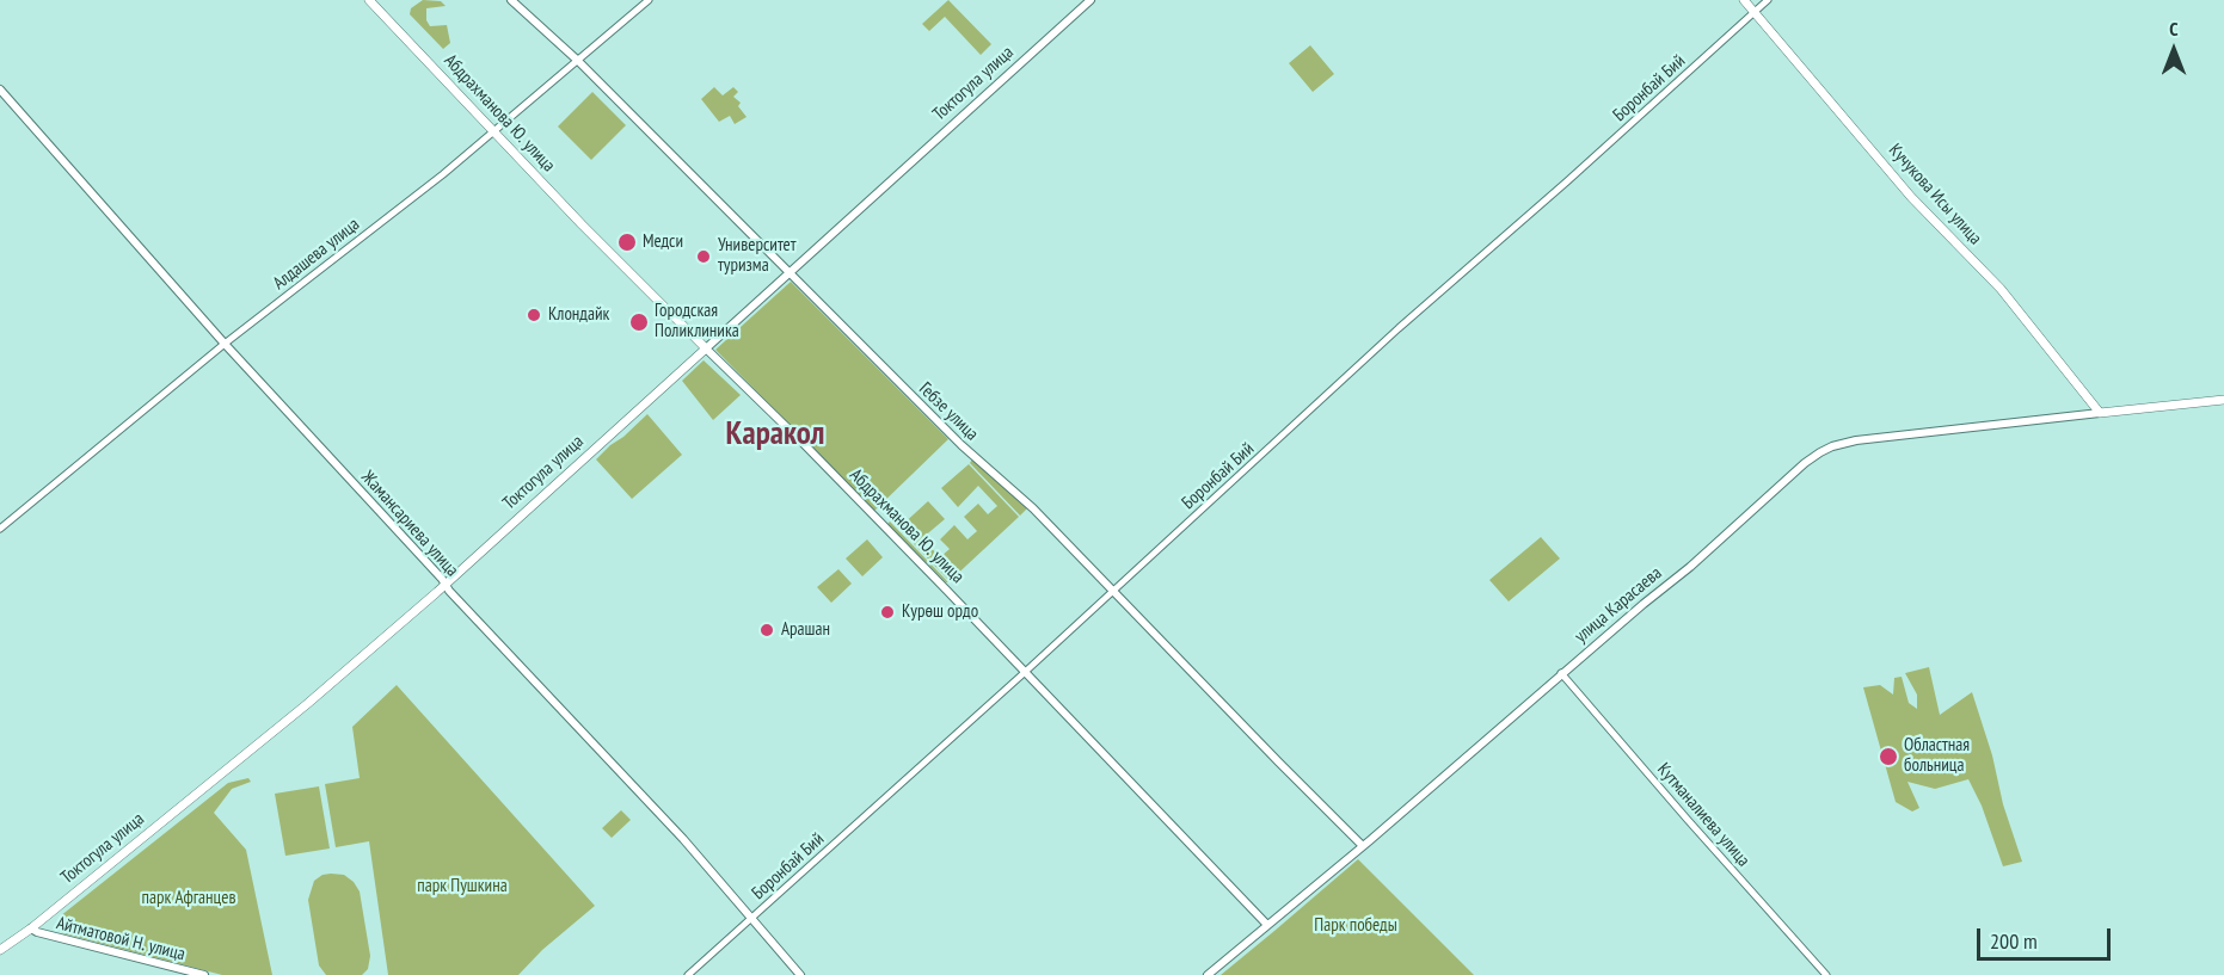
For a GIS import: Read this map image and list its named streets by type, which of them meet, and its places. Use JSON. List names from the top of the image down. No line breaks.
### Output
{"streets":{"main road":["Токтогула улица","Абдрахманова Ю. улица","Кучукова Исы улица","Гебзе улица","Жамансариева улица","улица Карасаева","Айтматовой Н. улица"],"street":["Боронбай Бий","Алдашева улица","Кутманалиева улица"]},"crossings":[["Токтогула улица","Абдрахманова Ю. улица"],["Токтогула улица","Гебзе улица"],["Токтогула улица","Жамансариева улица"],["Токтогула улица","Айтматовой Н. улица"],["Боронбай Бий","Абдрахманова Ю. улица"],["Боронбай Бий","Кучукова Исы улица"],["Боронбай Бий","Гебзе улица"],["Боронбай Бий","Жамансариева улица"],["Абдрахманова Ю. улица","Алдашева улица"],["Абдрахманова Ю. улица","улица Карасаева"],["Кучукова Исы улица","улица Карасаева"],["Алдашева улица","Гебзе улица"],["Алдашева улица","Жамансариева улица"],["Гебзе улица","улица Карасаева"],["улица Карасаева","Кутманалиева улица"]],"districts":["Каракол"],"parks":["парк Пушкина","парк Афганцев","Парк победы"],"places":["Медси","Университет туризма","Клондайк","Городская Поликлиника","Курөш ордо","Арашан","Областная больница"],"scale_bar":"200 m","north":"top"}
